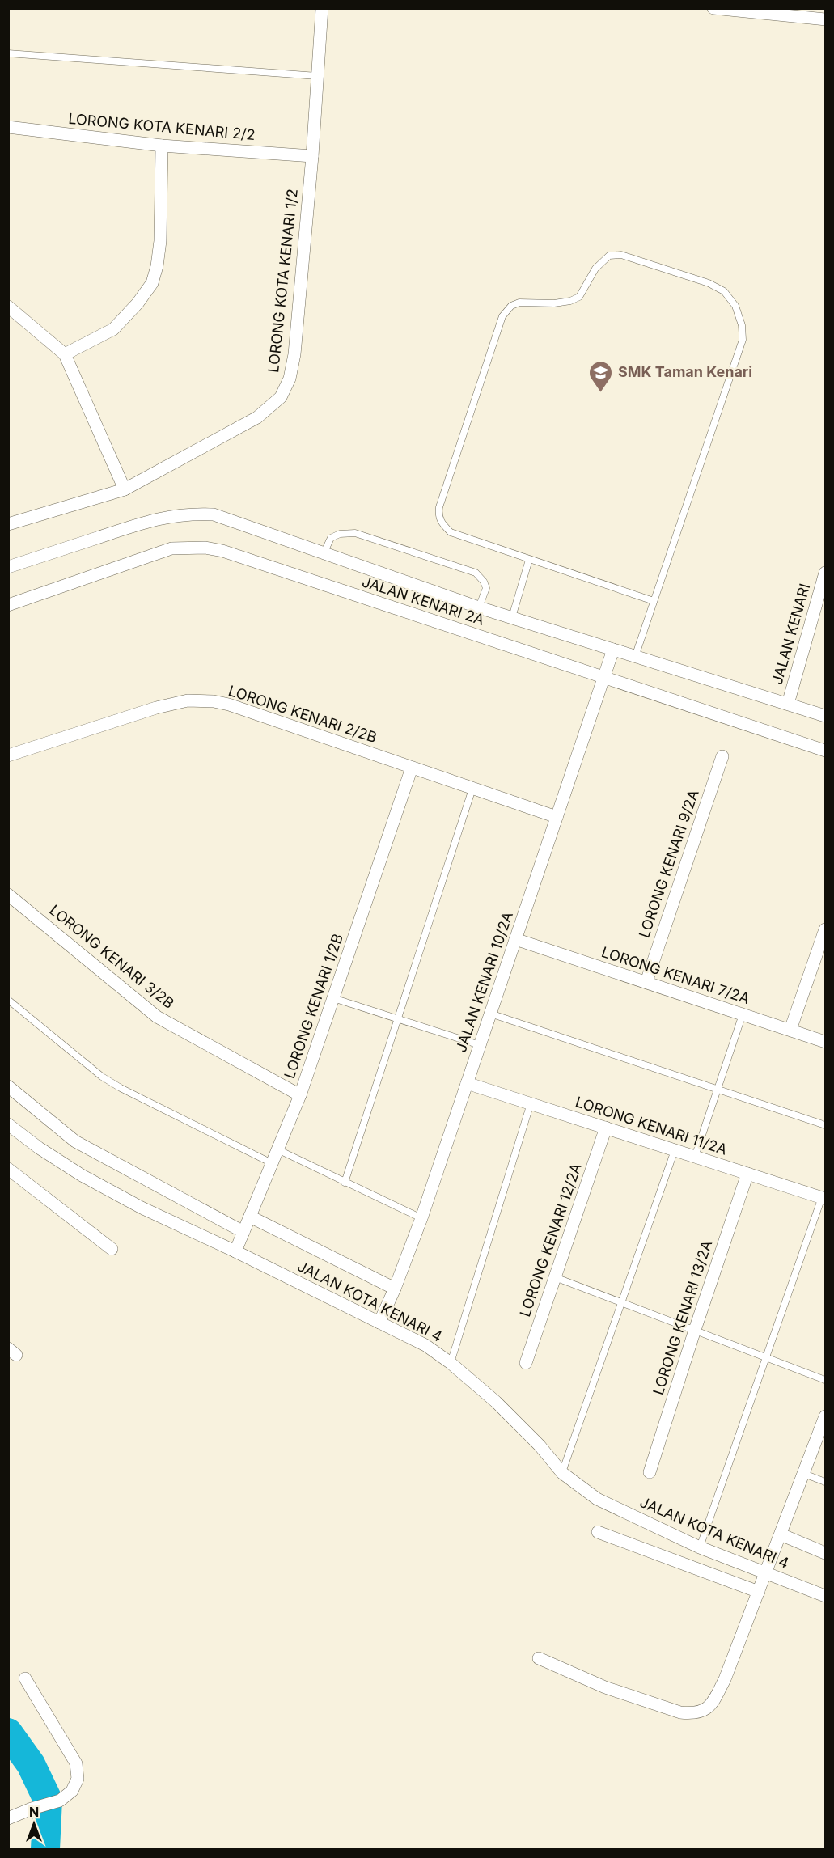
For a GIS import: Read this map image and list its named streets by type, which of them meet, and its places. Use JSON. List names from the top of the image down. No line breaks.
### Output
{"streets":{"street":["LORONG KOTA KENARI 2/2","LORONG KOTA KENARI 1/2","JALAN KENARI 2A","JALAN KENARI","LORONG KENARI 2/2B","LORONG KENARI 9/2A","LORONG KENARI 3/2B","LORONG KENARI 7/2A","JALAN KENARI 10/2A","LORONG KENARI 1/2B","LORONG KENARI 11/2A","LORONG KENARI 12/2A","JALAN KOTA KENARI 4","LORONG KENARI 13/2A"]},"crossings":[["LORONG KOTA KENARI 2/2","LORONG KOTA KENARI 1/2"],["JALAN KENARI 2A","JALAN KENARI"],["JALAN KENARI 2A","JALAN KENARI 10/2A"],["LORONG KENARI 2/2B","JALAN KENARI 10/2A"],["LORONG KENARI 2/2B","LORONG KENARI 1/2B"],["LORONG KENARI 9/2A","LORONG KENARI 7/2A"],["LORONG KENARI 3/2B","LORONG KENARI 1/2B"],["LORONG KENARI 7/2A","JALAN KENARI 10/2A"],["JALAN KENARI 10/2A","LORONG KENARI 11/2A"],["JALAN KENARI 10/2A","JALAN KOTA KENARI 4"],["LORONG KENARI 1/2B","JALAN KOTA KENARI 4"],["LORONG KENARI 11/2A","LORONG KENARI 12/2A"],["LORONG KENARI 11/2A","LORONG KENARI 13/2A"]],"places":{"school or university":["SMK Taman Kenari"]},"north":"top"}
